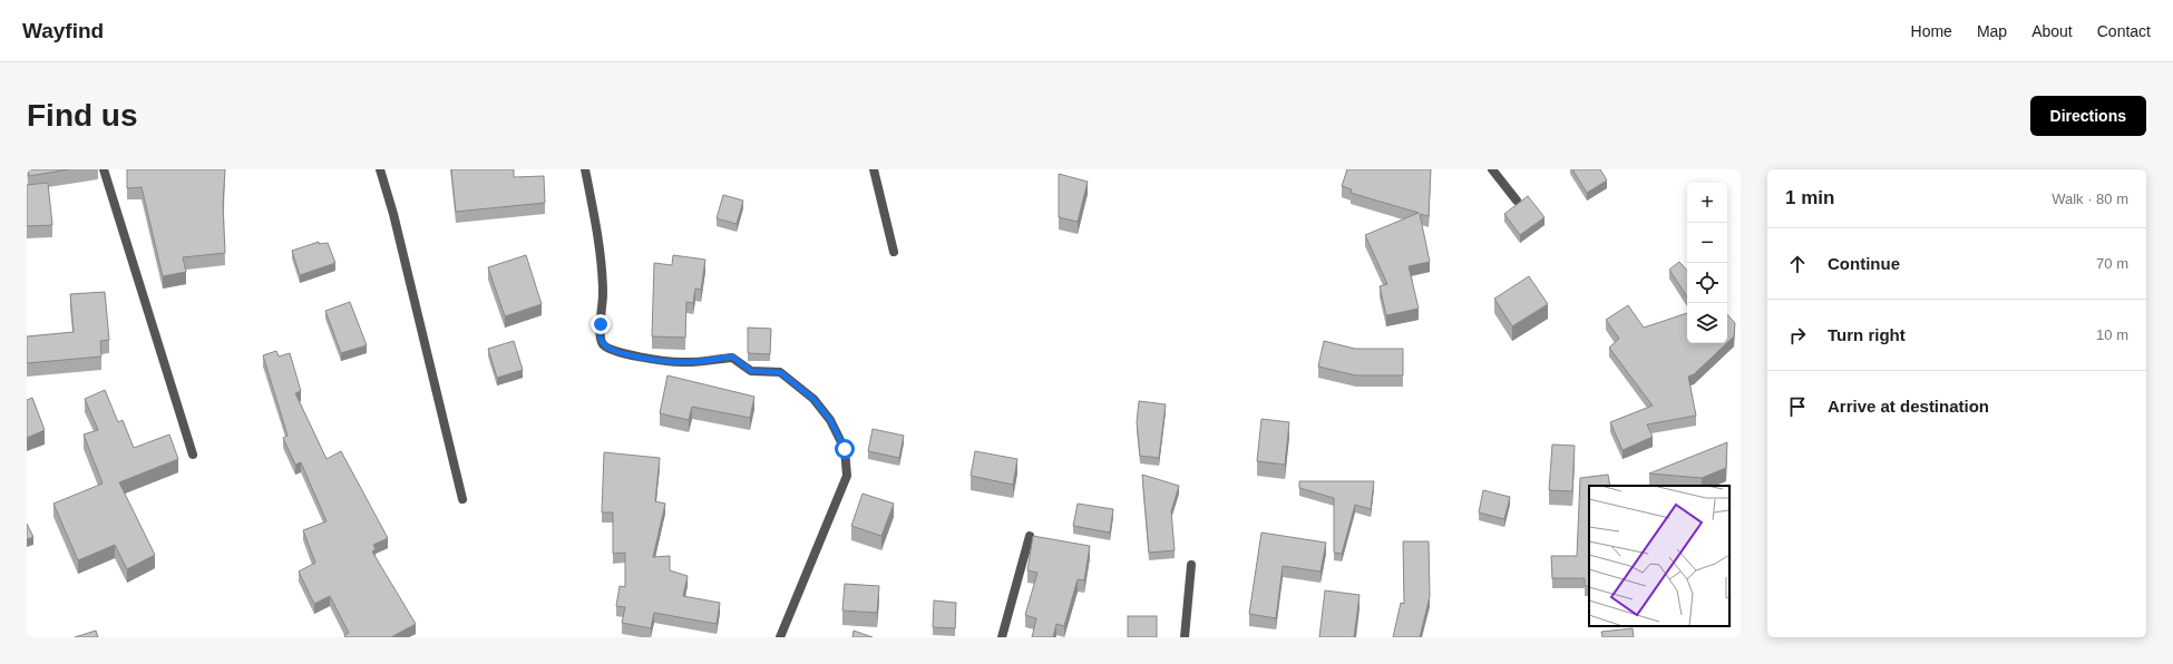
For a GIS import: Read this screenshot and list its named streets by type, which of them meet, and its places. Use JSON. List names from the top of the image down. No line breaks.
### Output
{"page":{"header":"Wayfind","nav":["Home","Map","About","Contact"],"buttons":"Directions","title":"Find us","heading":["1 min","Walk · 80 m"],"map_buttons":["+","−"],"list":[["Continue","70 m"],["Turn right","10 m"],"Arrive at destination"]}}
